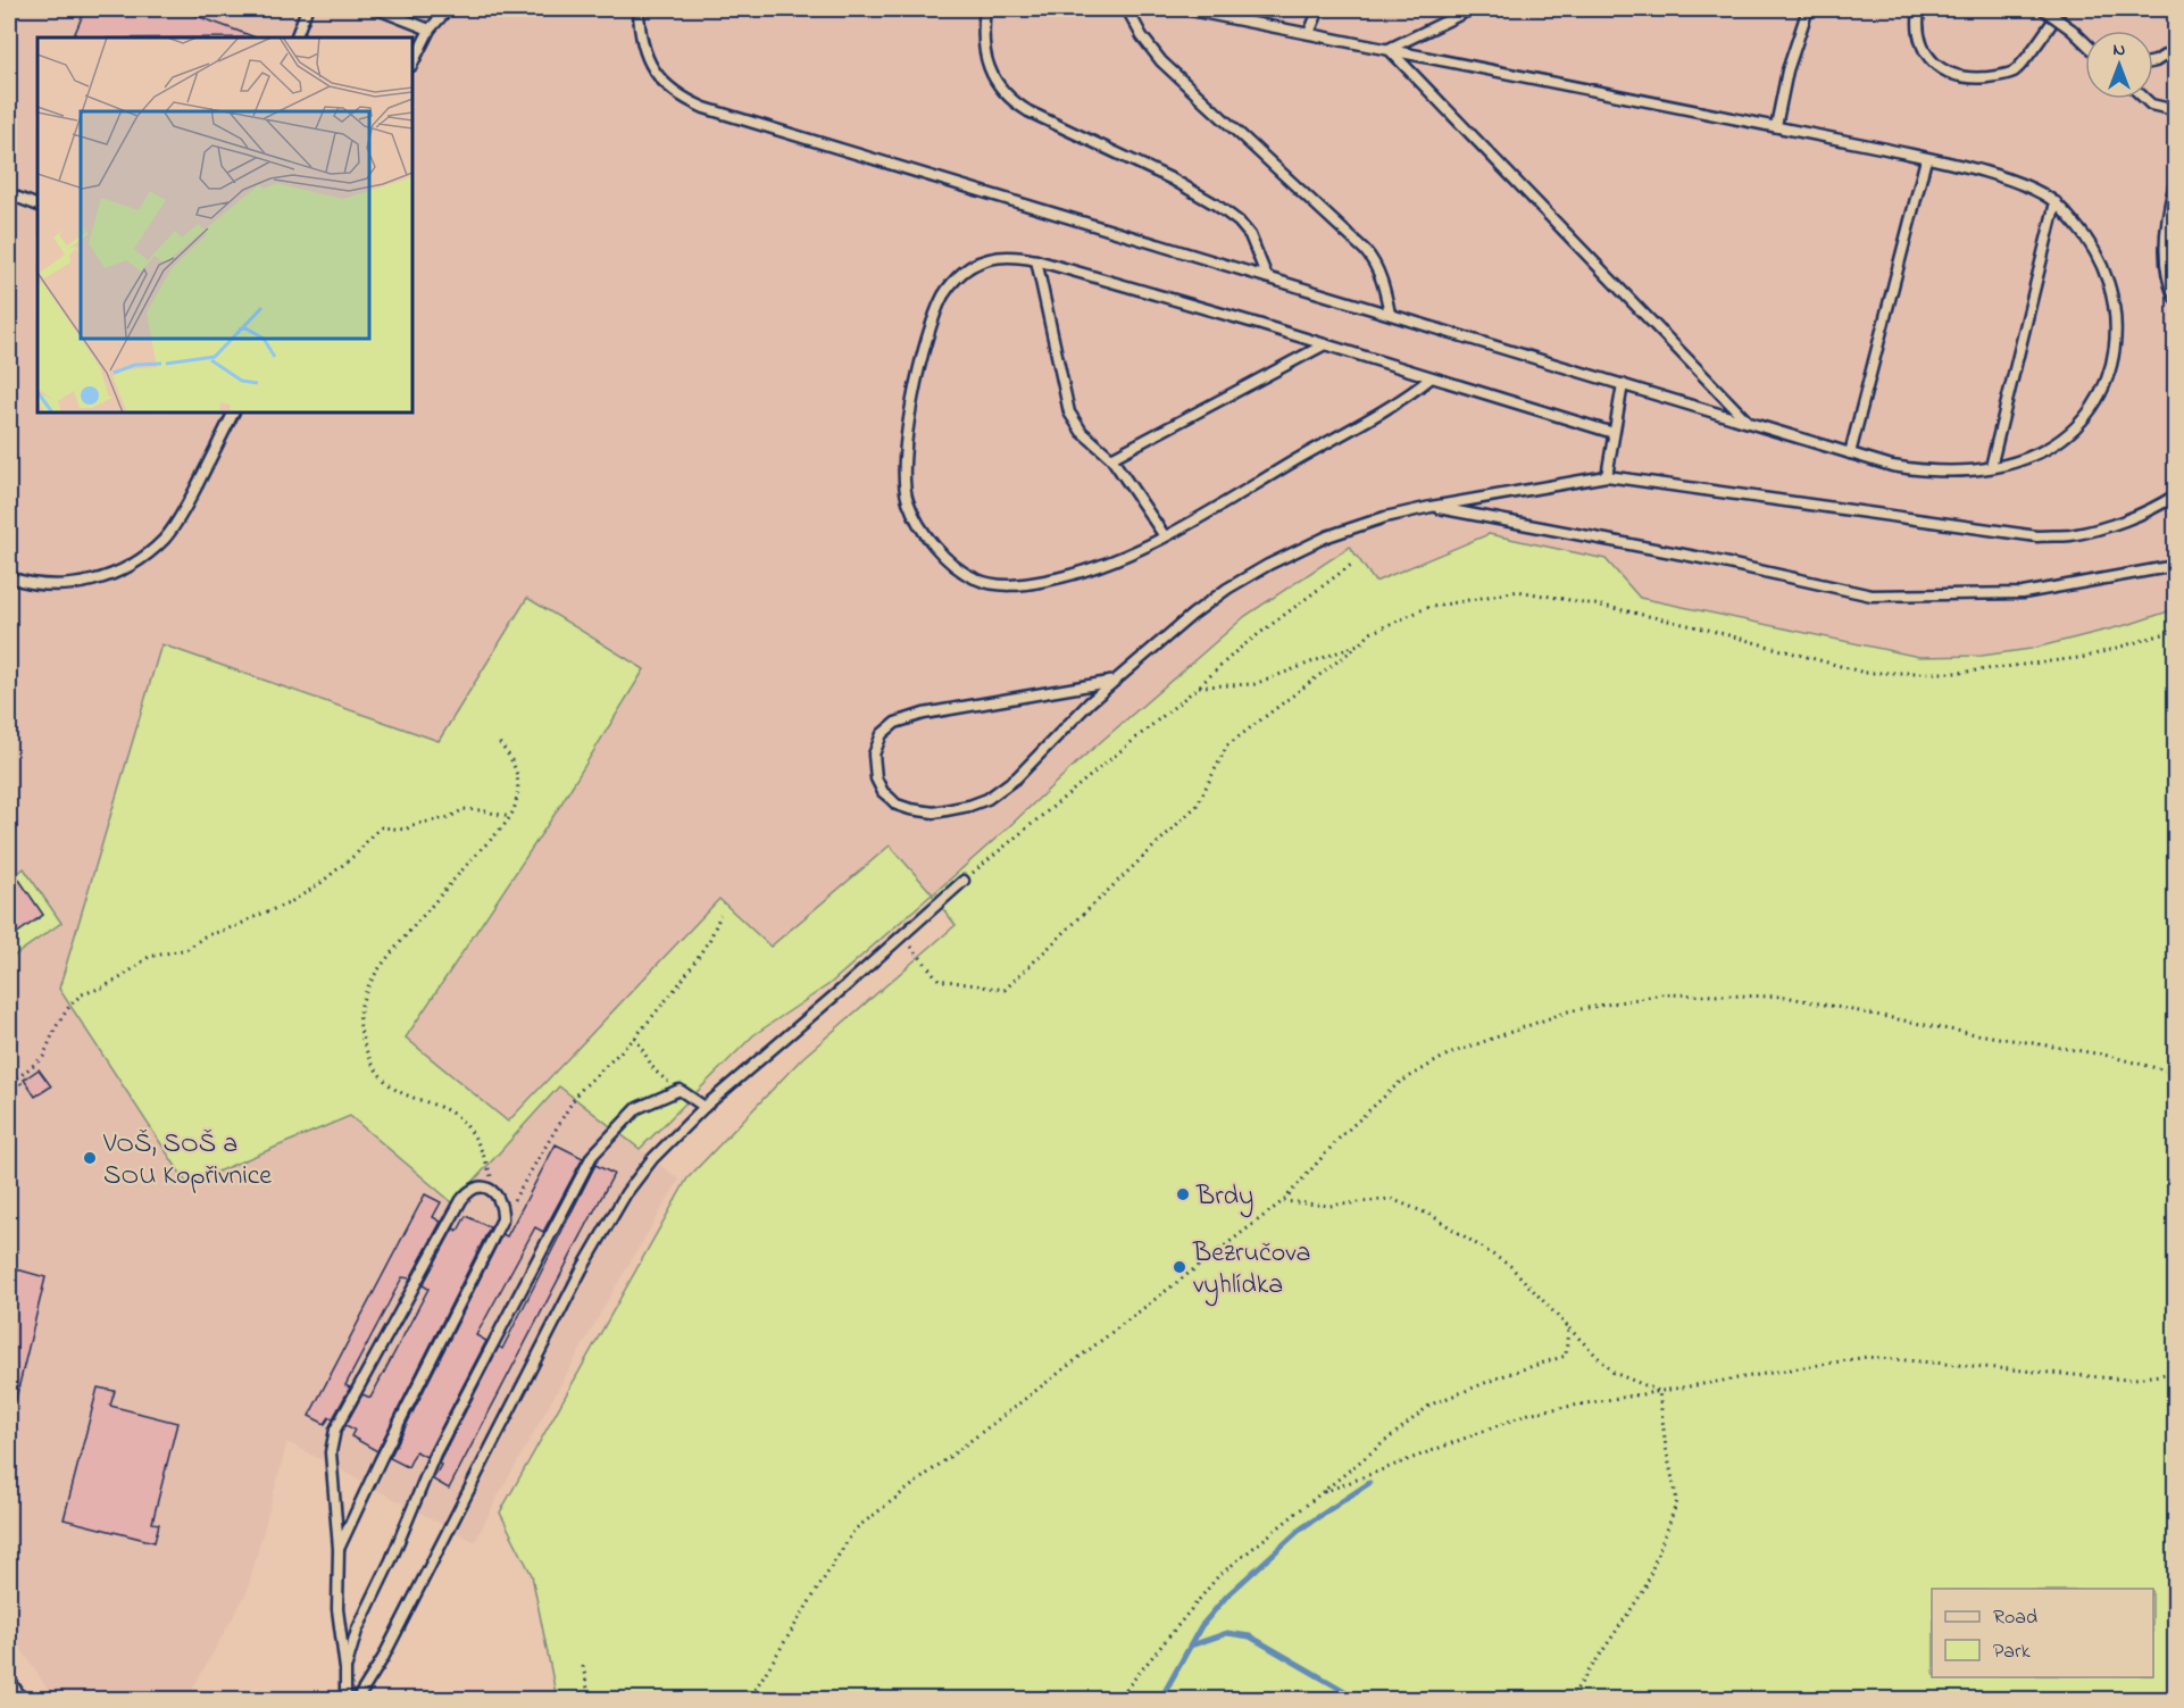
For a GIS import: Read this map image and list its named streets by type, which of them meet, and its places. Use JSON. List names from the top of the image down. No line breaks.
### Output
{"places":["VOŠ, SOŠ a SOU Kopřivnice","Brdy","Bezručova vyhlídka"],"legend":["Road","Park"],"north":"top"}
